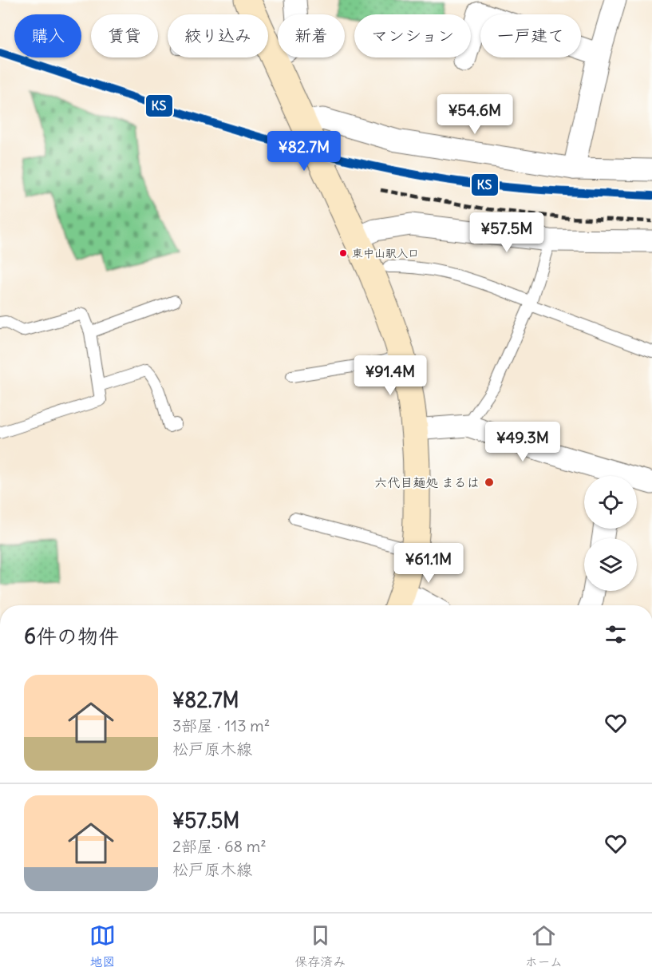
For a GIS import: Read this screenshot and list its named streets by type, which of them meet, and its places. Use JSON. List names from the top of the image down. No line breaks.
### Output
{"places":["東中山駅入口","六代目麺処 まるは"],"lines":["transit line KS"],"page":{"chip":["購入","賃貸","絞り込み","新着","マンション","一戸建て"],"price":["¥54.6M","¥82.7M","¥57.5M","¥91.4M","¥49.3M","¥61.1M"],"heading":"6件の物件","list":[{"name":"¥82.7M","note":"3部屋 · 113 m² · 松戸原木線"},{"name":"¥57.5M","note":"2部屋 · 68 m² · 松戸原木線"}],"tabs":["地図","保存済み","ホーム"]}}
